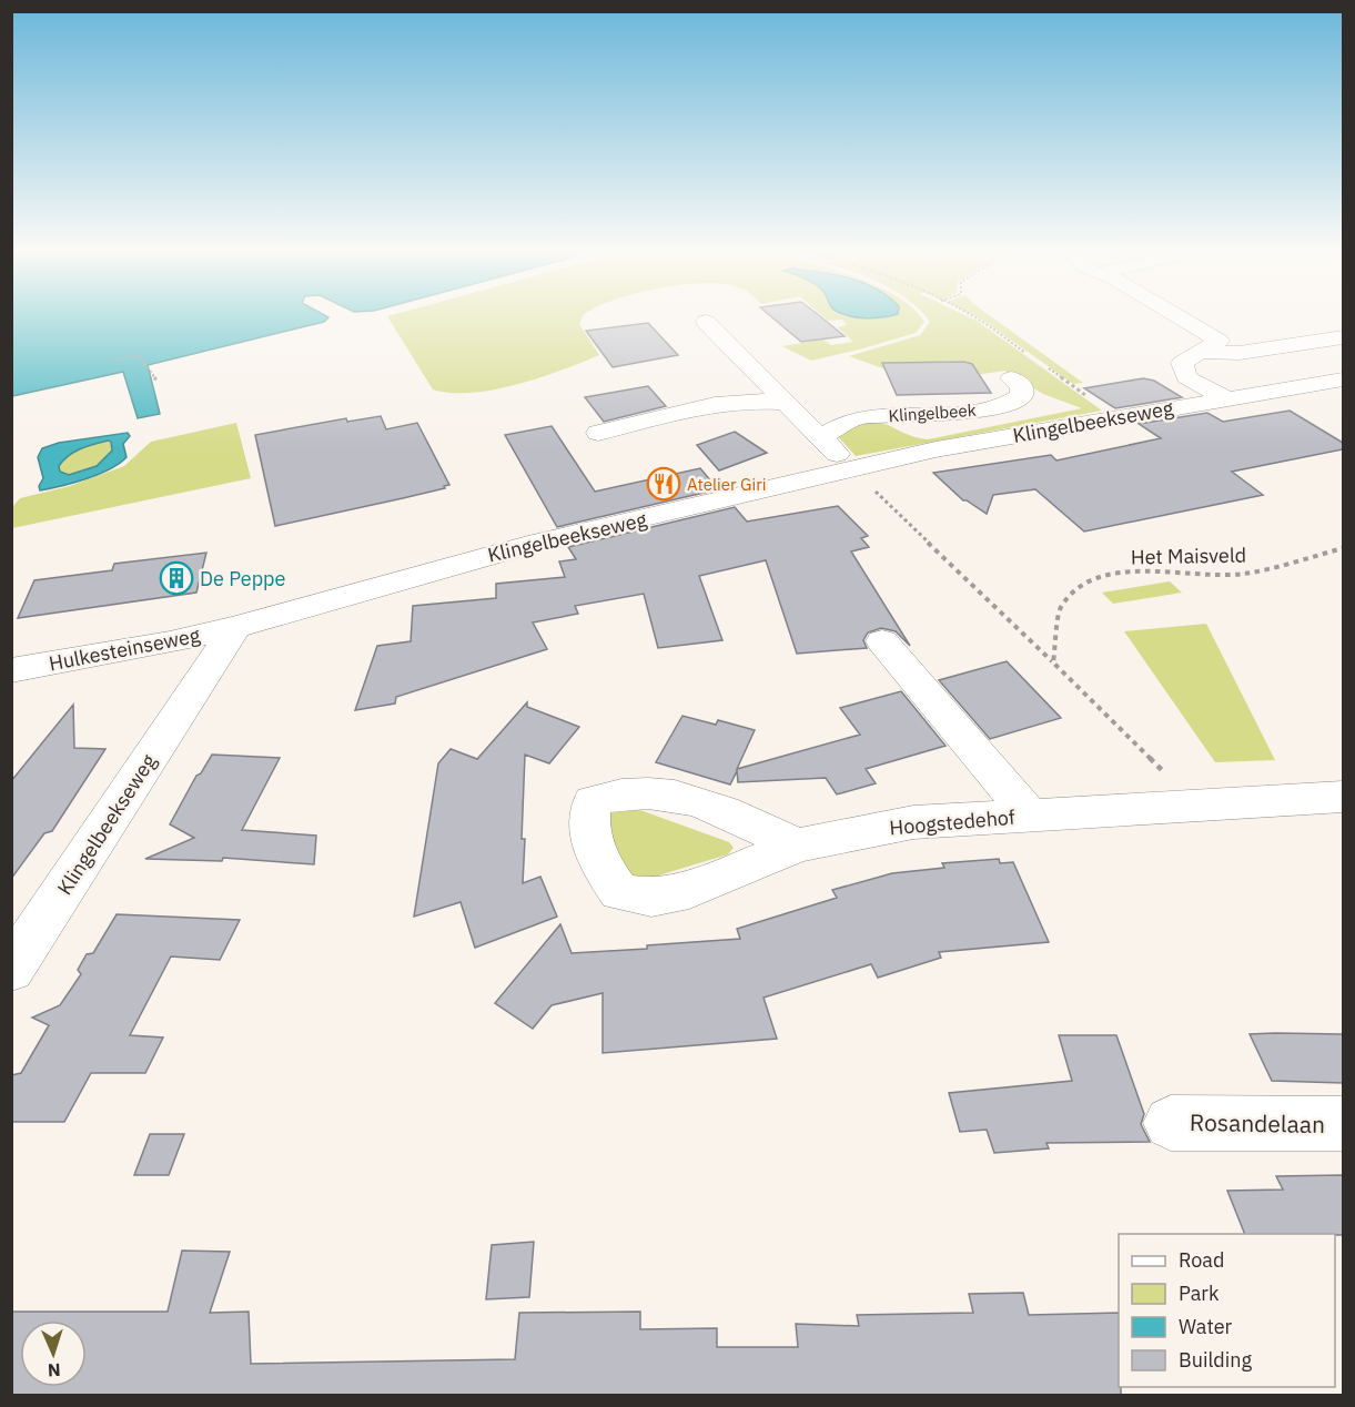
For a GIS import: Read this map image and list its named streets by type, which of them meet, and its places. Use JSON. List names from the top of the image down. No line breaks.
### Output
{"streets":{"street":["Klingelbeek","Klingelbeekseweg","Hulkesteinseweg","Hoogstedehof","Rosandelaan"],"path":["Het Maisveld"]},"crossings":[["Klingelbeekseweg","Hulkesteinseweg"]],"places":{"restaurant":["Atelier Giri"],"building":["De Peppe"]},"legend":["Road","Park","Water","Building"],"north":"bottom"}
